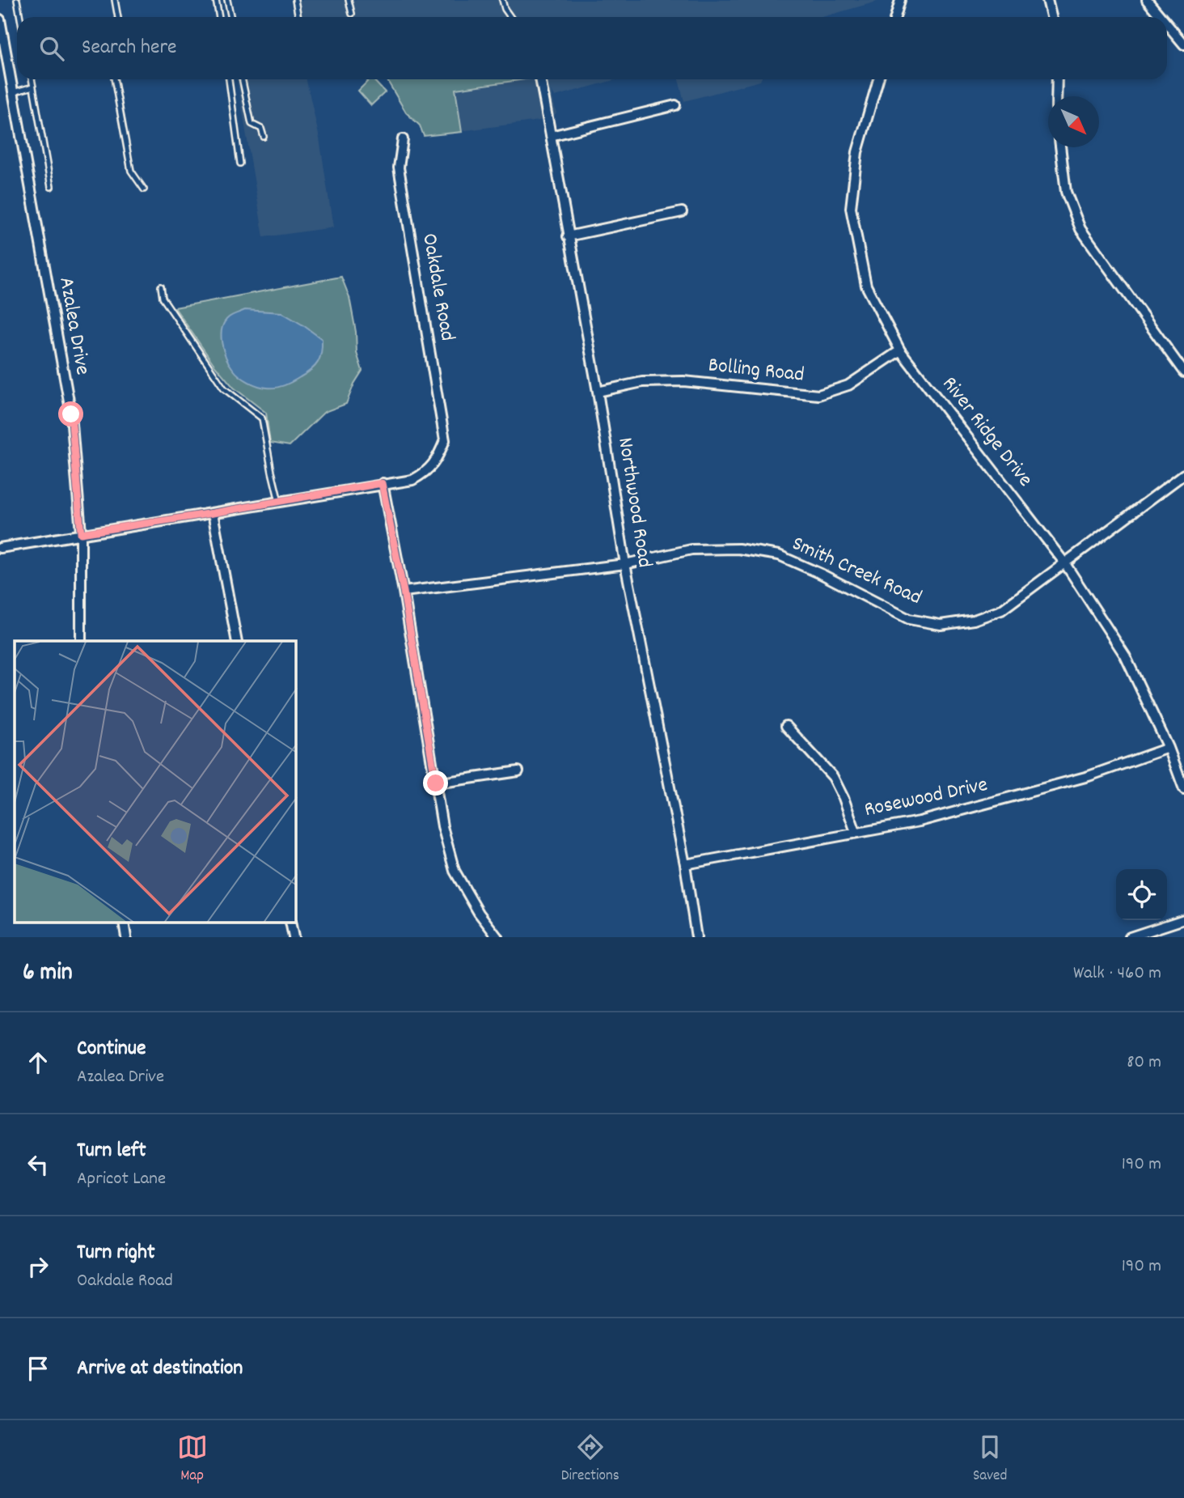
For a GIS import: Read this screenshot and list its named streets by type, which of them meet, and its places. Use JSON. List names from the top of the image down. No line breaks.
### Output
{"streets":{"street":["Oakdale Road","Azalea Drive","Bolling Road","River Ridge Drive","Northwood Road","Smith Creek Road","Rosewood Drive"]},"crossings":[["Bolling Road","River Ridge Drive"],["Bolling Road","Northwood Road"],["River Ridge Drive","Smith Creek Road"],["River Ridge Drive","Rosewood Drive"],["Northwood Road","Smith Creek Road"],["Northwood Road","Rosewood Drive"]],"north":"bottom right","page":{"search":"Search here","heading":["6 min","Walk · 460 m"],"list":[["Continue","Azalea Drive","80 m"],["Turn left","Apricot Lane","190 m"],["Turn right","Oakdale Road","190 m"],"Arrive at destination"],"nav":["Map","Directions","Saved"]}}
